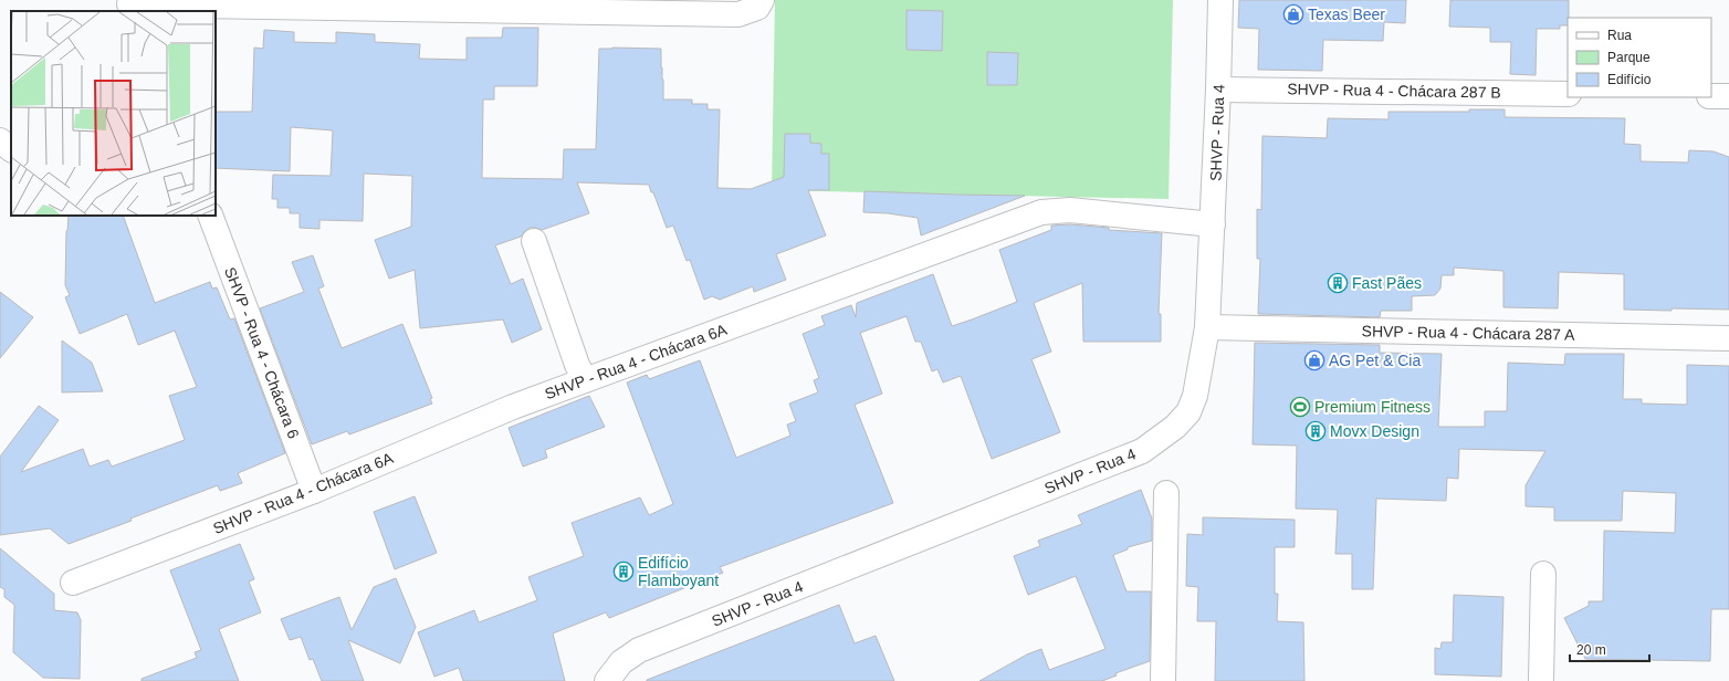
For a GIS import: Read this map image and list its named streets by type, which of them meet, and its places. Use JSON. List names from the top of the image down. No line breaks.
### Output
{"streets":{"street":["SHVP - Rua 4 - Chácara 287 B","SHVP - Rua 4","SHVP - Rua 4 - Chácara 287 A","SHVP - Rua 4 - Chácara 6","SHVP - Rua 4 - Chácara 6A"]},"crossings":[["SHVP - Rua 4 - Chácara 287 B","SHVP - Rua 4"],["SHVP - Rua 4","SHVP - Rua 4 - Chácara 287 A"],["SHVP - Rua 4","SHVP - Rua 4 - Chácara 6A"],["SHVP - Rua 4 - Chácara 6","SHVP - Rua 4 - Chácara 6A"]],"places":{"shop":["Texas Beer","AG Pet & Cia"],"building":["Fast Pães","Movx Design","Edifício Flamboyant"],"sports":["Premium Fitness"]},"legend":["Rua","Parque","Edifício"],"scale_bar":"20 m"}
